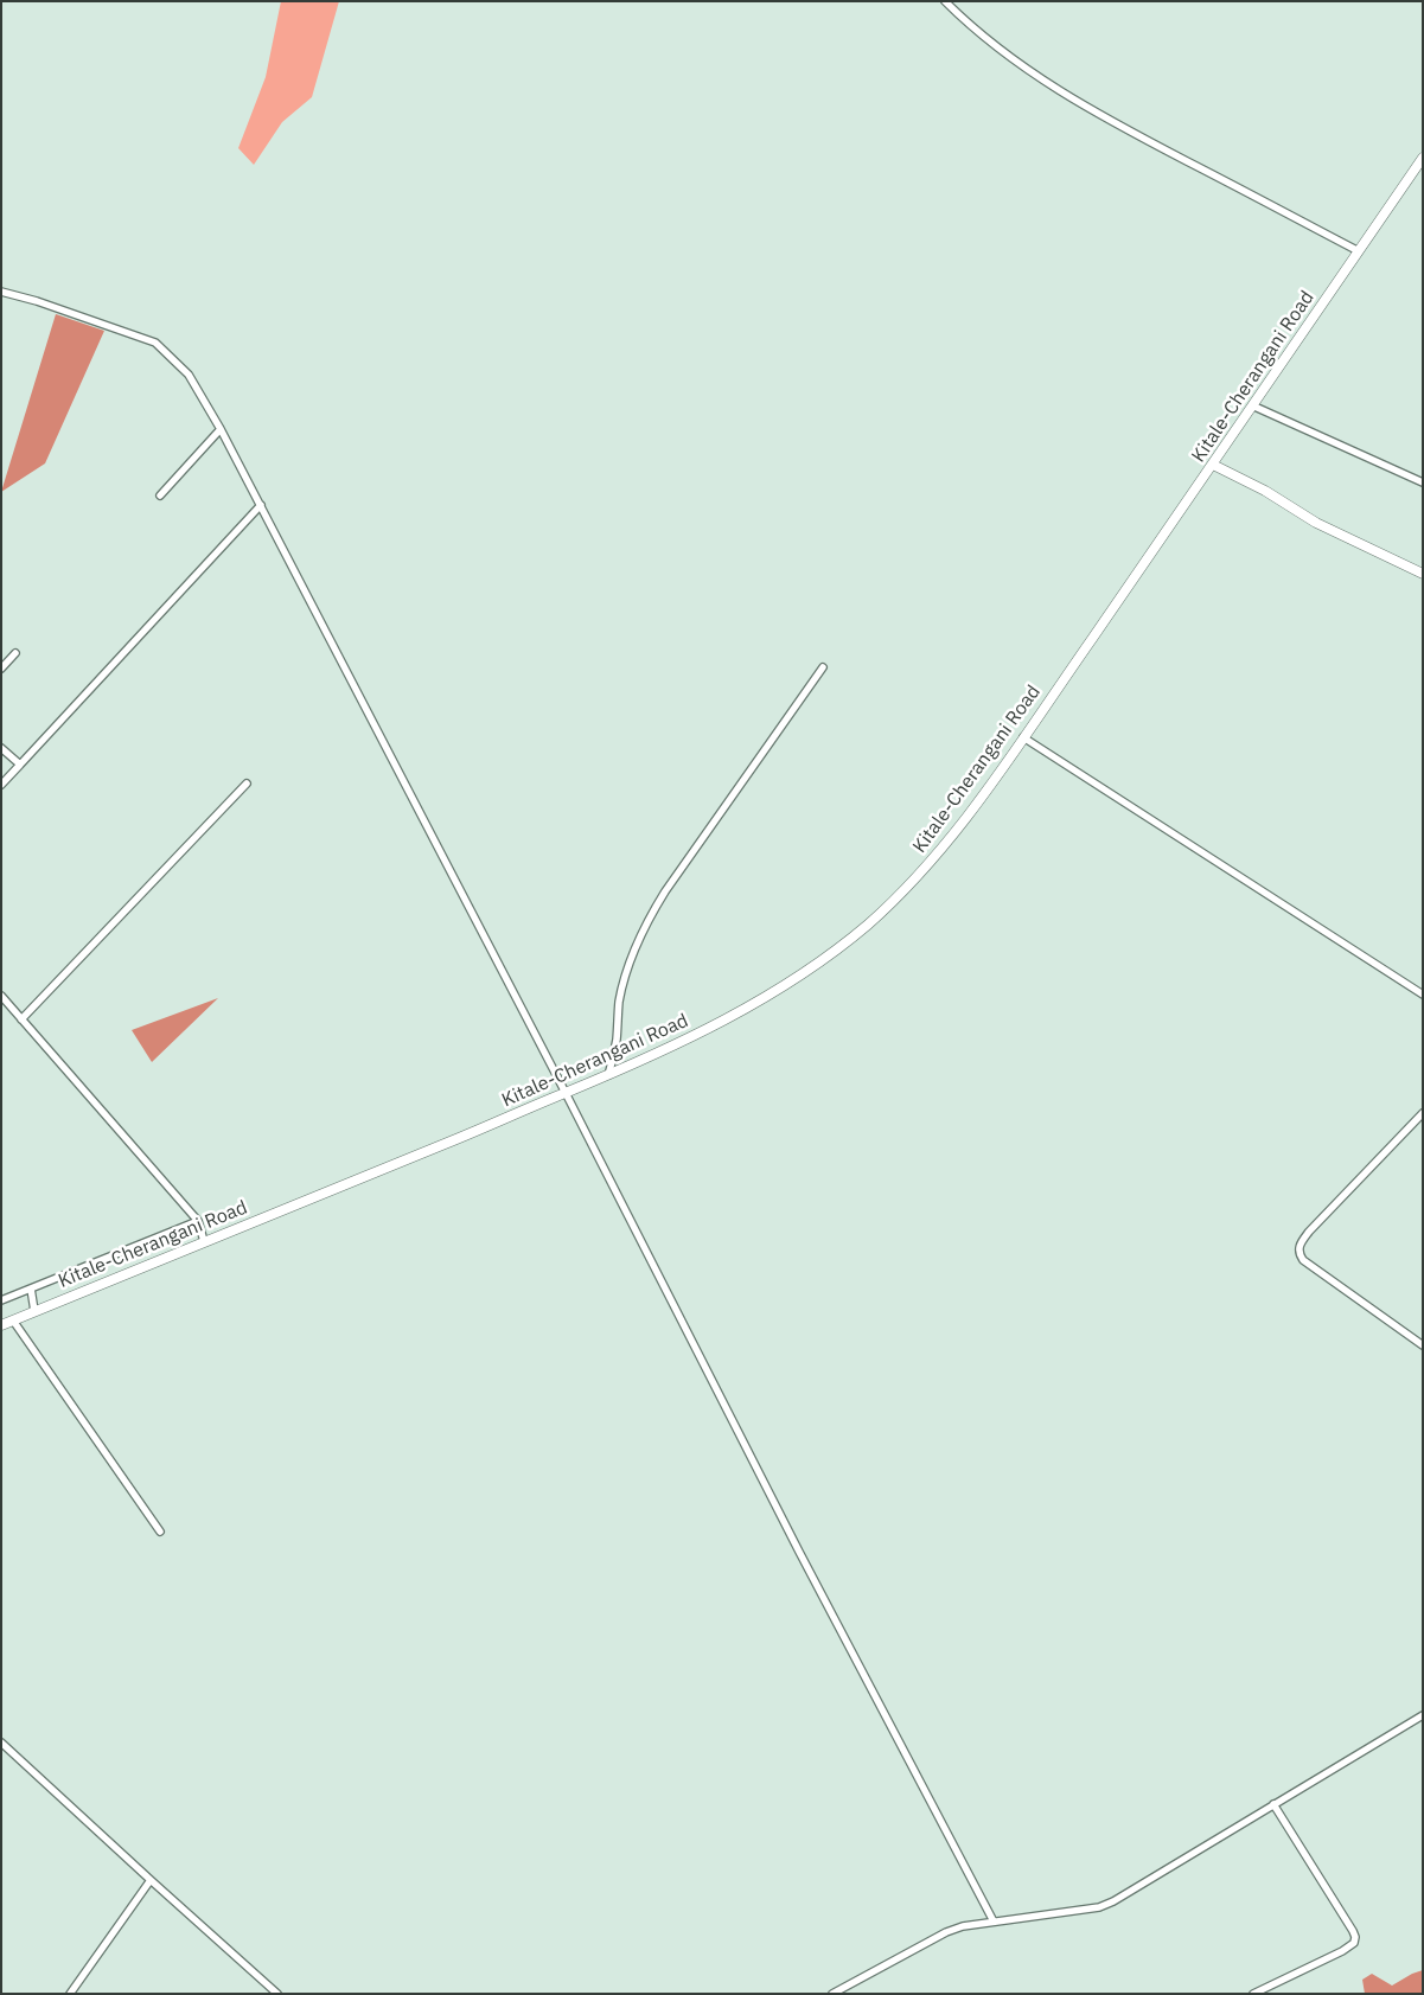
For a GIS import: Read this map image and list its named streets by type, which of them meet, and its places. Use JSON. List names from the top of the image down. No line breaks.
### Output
{"streets":{"main road":["Kitale-Cherangani Road"]}}
